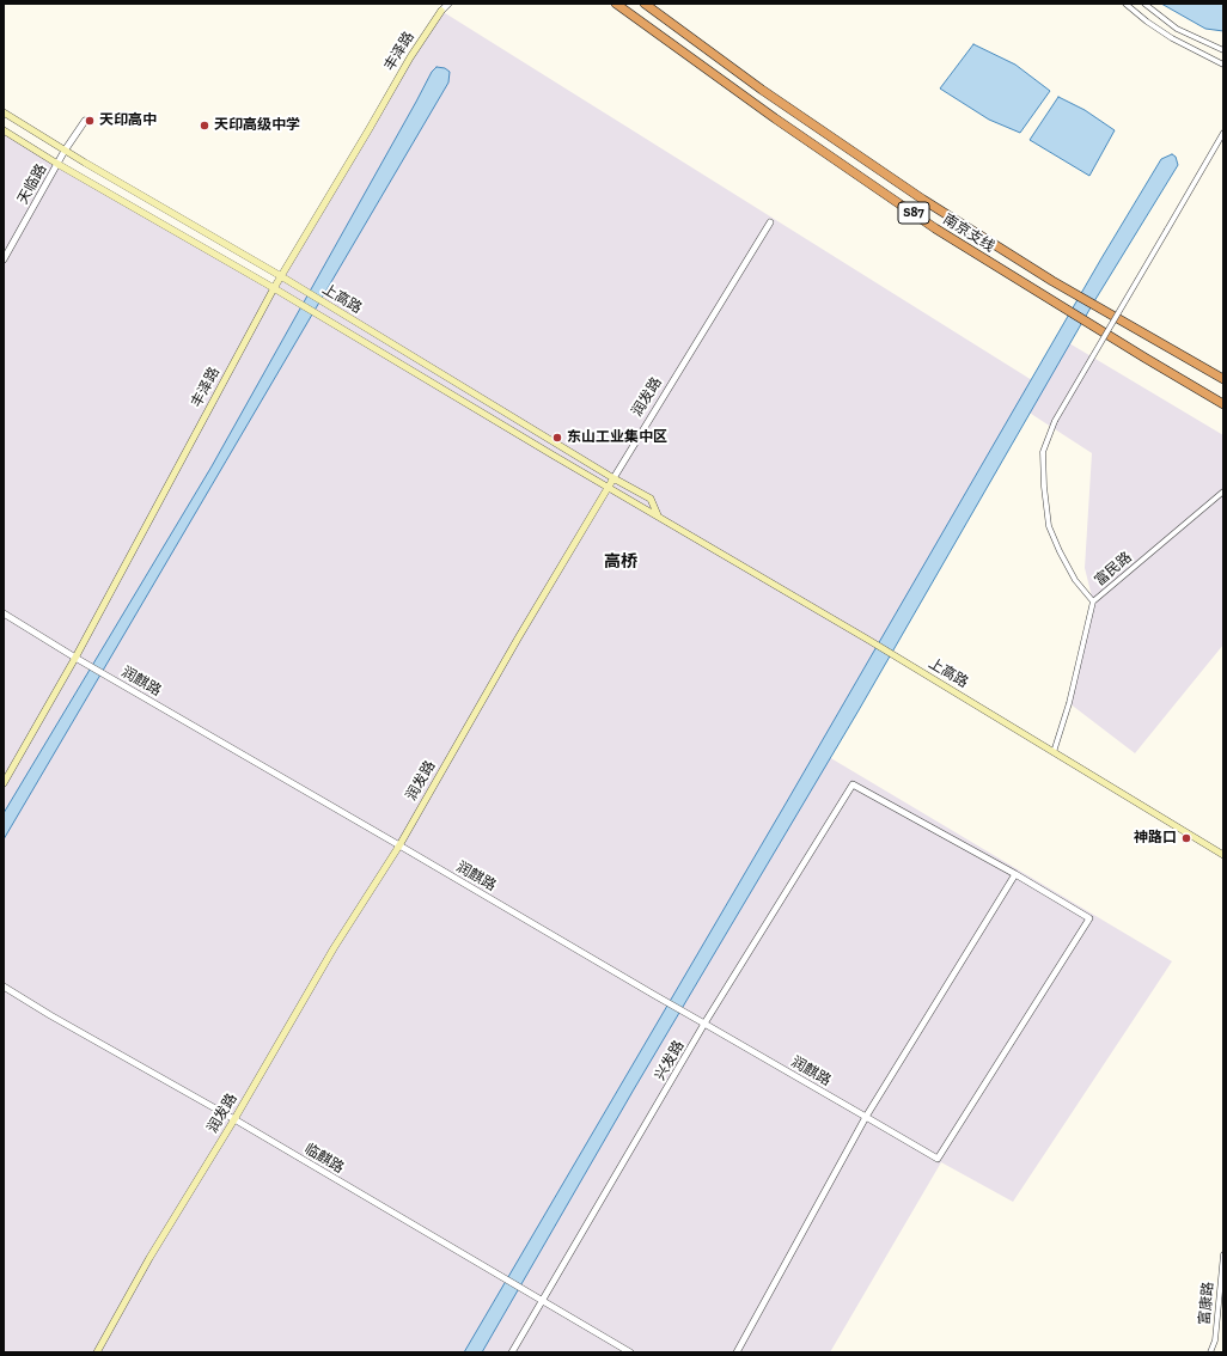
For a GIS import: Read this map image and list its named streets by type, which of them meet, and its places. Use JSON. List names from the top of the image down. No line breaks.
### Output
{"streets":{"highway":["S87","南京支线"],"main road":["丰泽路","上高路","润发路"],"street":["天临路","富民路","润麒路","兴发路","临麒路","富康路"]},"crossings":[["丰泽路","上高路"],["丰泽路","润麒路"],["天临路","上高路"],["上高路","润发路"],["上高路","富民路"],["润发路","润麒路"],["润发路","临麒路"],["润麒路","兴发路"],["兴发路","临麒路"]],"districts":["高桥"],"places":["天印高中","天印高级中学","东山工业集中区","神路口"]}
